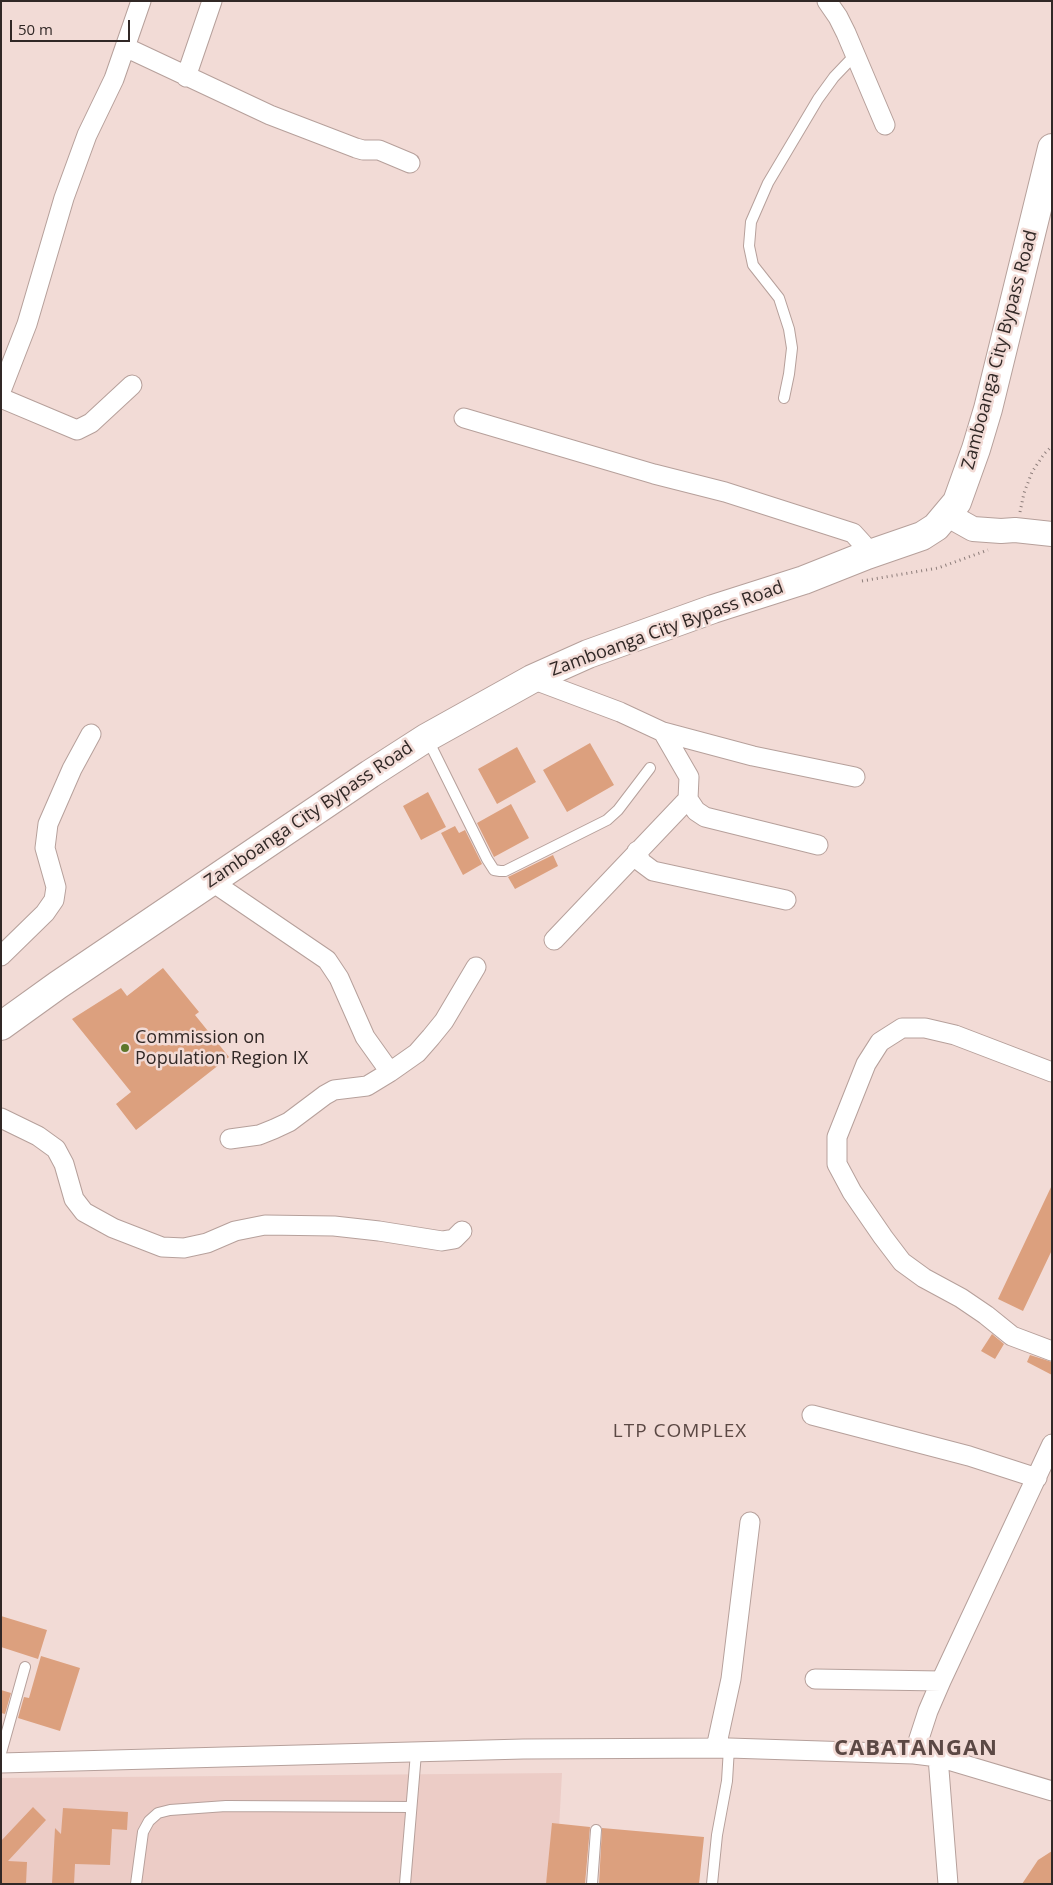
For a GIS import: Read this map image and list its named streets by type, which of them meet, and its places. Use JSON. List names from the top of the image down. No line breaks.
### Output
{"streets":{"main road":["Zamboanga City Bypass Road"]},"districts":["LTP COMPLEX","CABATANGAN"],"places":["Commission on Population Region IX"],"scale_bar":"50 m"}
